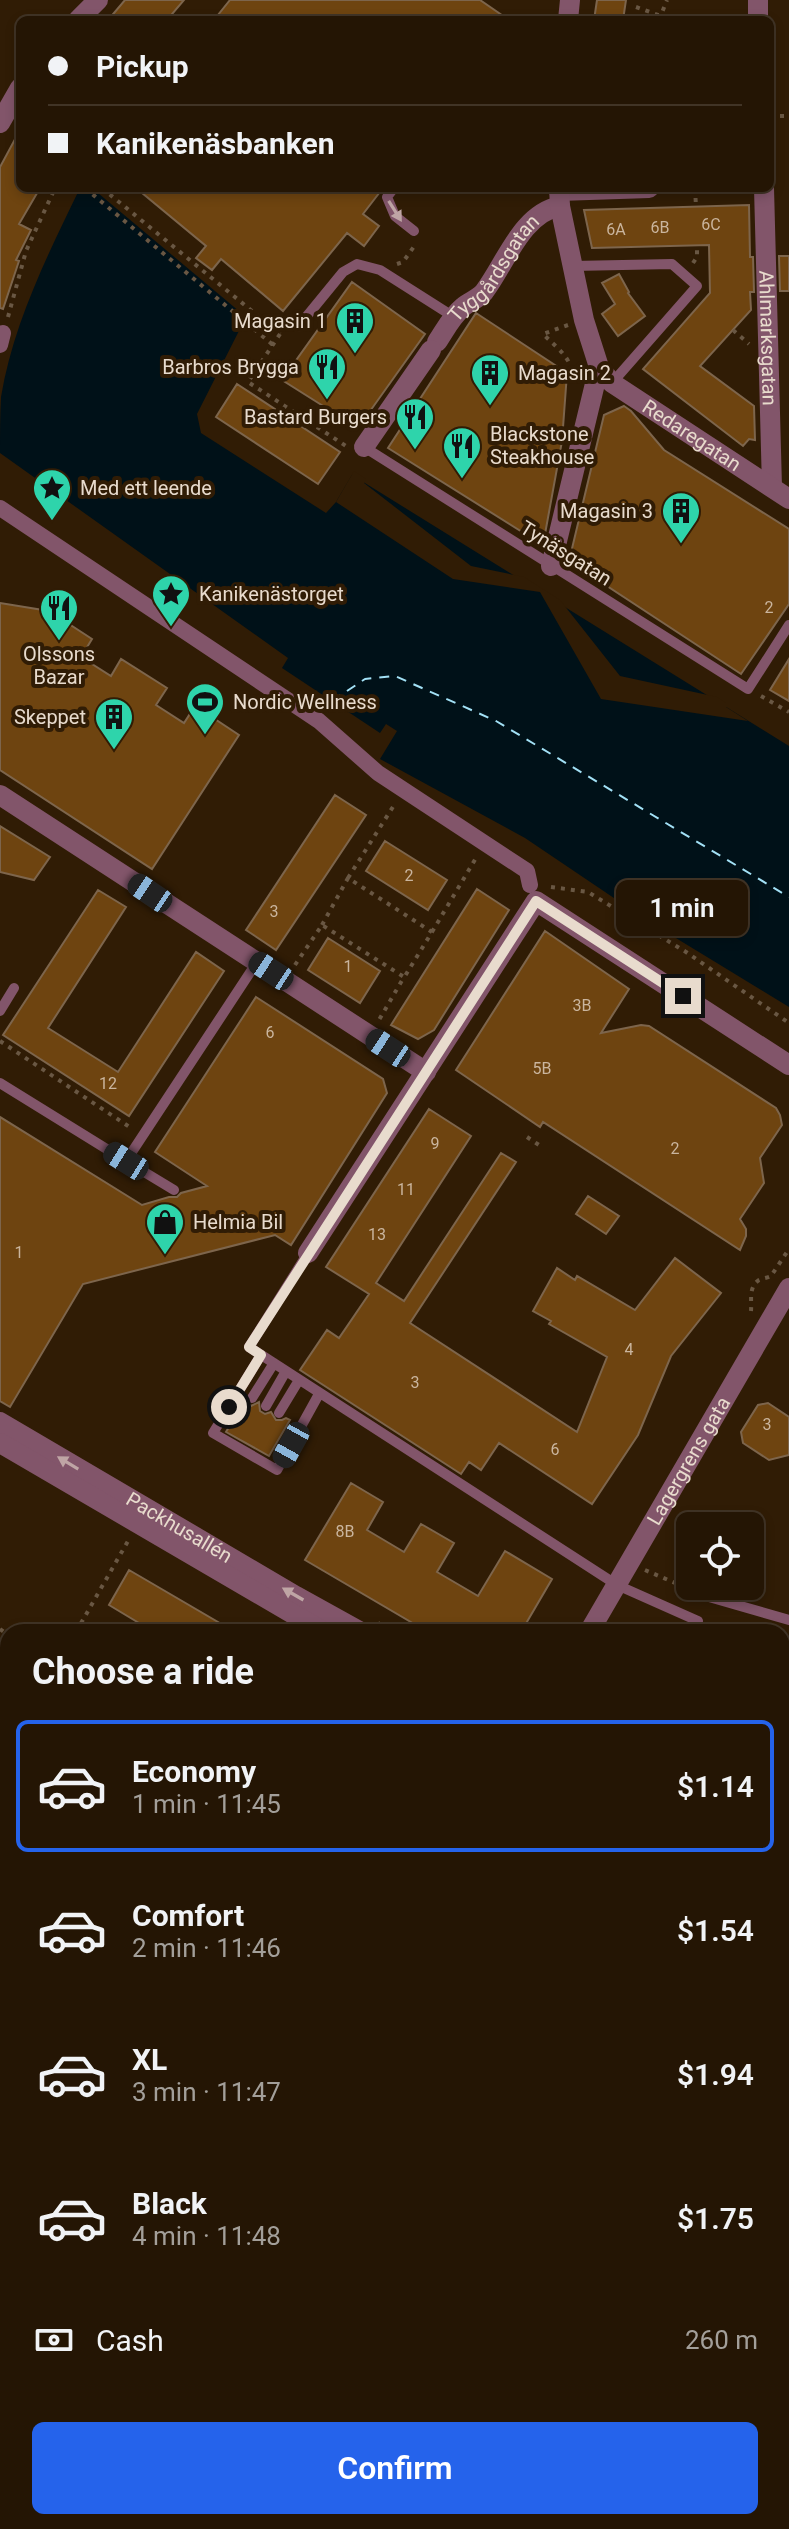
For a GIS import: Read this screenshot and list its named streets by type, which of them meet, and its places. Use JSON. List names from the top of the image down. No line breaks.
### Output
{"streets":{"street":["Tyggårdsgatan","Ahlmarksgatan","Redaregatan","Lagergrens gata","Packhusallén"],"lane":["Tynäsgatan"]},"crossings":[["Tyggårdsgatan","Tynäsgatan"],["Ahlmarksgatan","Redaregatan"]],"places":{"building":["Magasin 1","Magasin 2","Magasin 3","Skeppet"],"restaurant":["Barbros Brygga","Bastard Burgers","Blackstone Steakhouse","Olssons Bazar"],"place":["Med ett leende","Kanikenästorget"],"sports":["Nordic Wellness"],"shop":["Helmia Bil"]},"house_numbers":["6C","6B","6A","2","2","3","1","3B","6","5B","12","9","2","11","13","1","4","3","3","6","8B"],"page":{"banner":["Pickup","Kanikenäsbanken"],"bubble":"1 min","heading":"Choose a ride","list":[{"name":"Economy","note":"1 min · 11:45","value":"$1.14"},{"name":"Comfort","note":"2 min · 11:46","value":"$1.54"},{"name":"XL","note":"3 min · 11:47","value":"$1.94"},{"name":"Black","note":"4 min · 11:48","value":"$1.75"}],"pay":["Cash","260 m"],"buttons":"Confirm"}}
